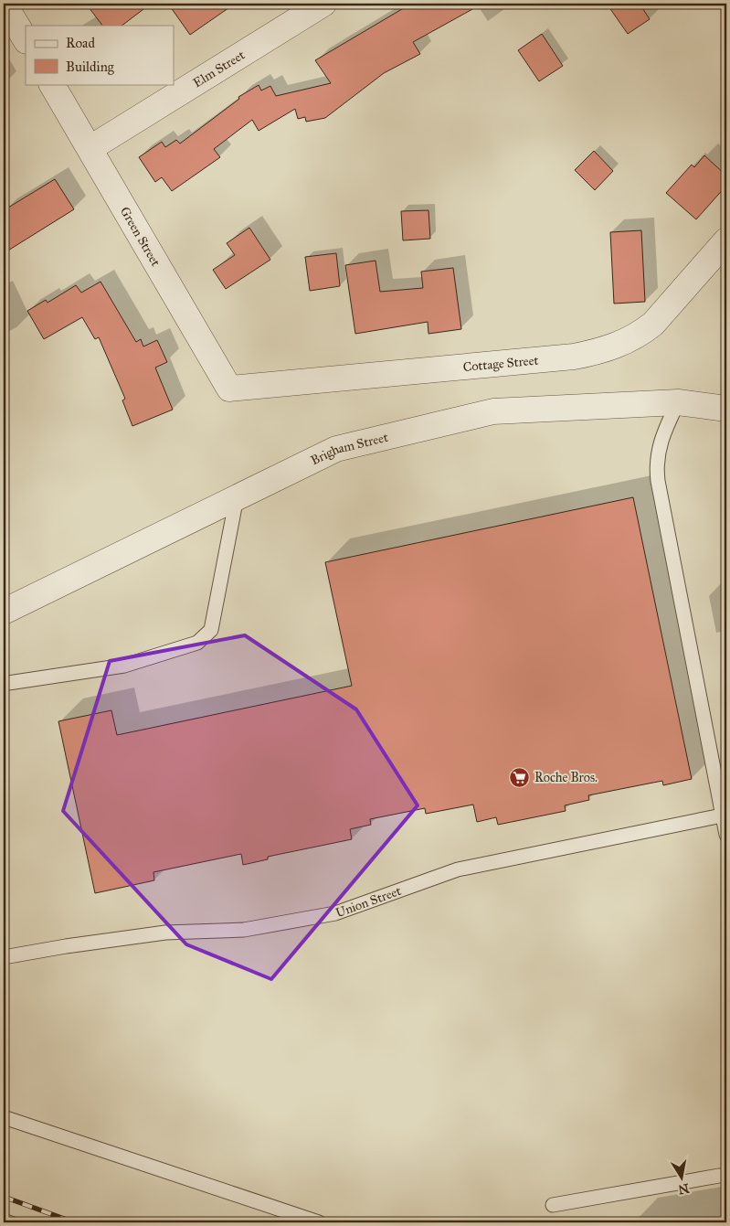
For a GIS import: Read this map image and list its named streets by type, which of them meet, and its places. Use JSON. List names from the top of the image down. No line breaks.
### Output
{"streets":{"street":["Elm Street","Green Street","Cottage Street","Brigham Street"],"lane":["Union Street"]},"crossings":[["Elm Street","Green Street"],["Green Street","Cottage Street"]],"places":{"supermarket":["Roche Bros."]},"legend":["Road","Building"],"north":"bottom"}
